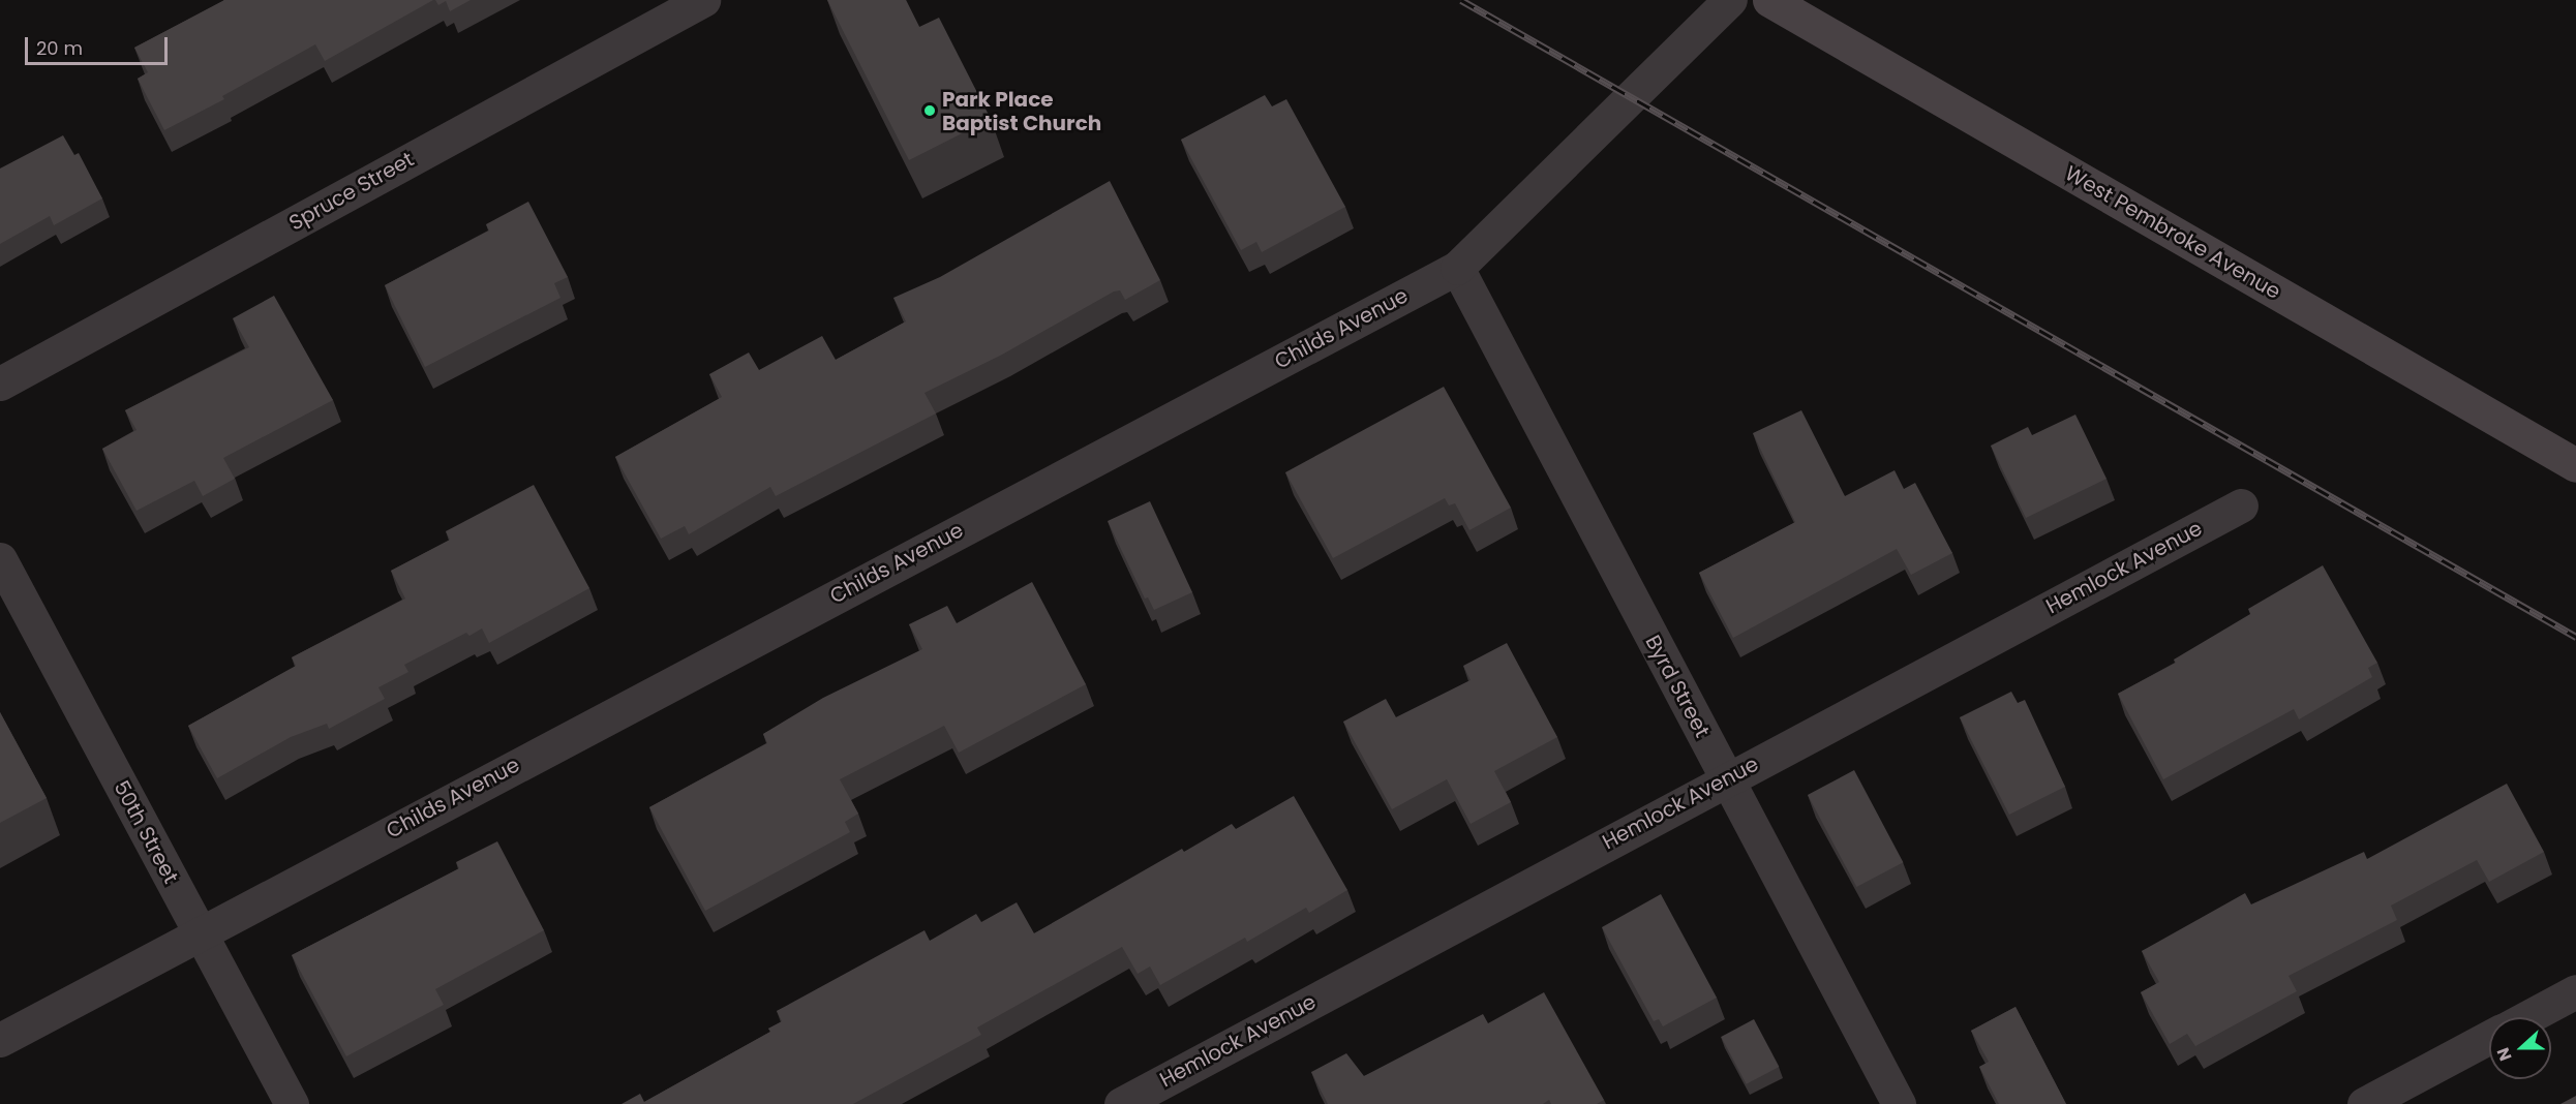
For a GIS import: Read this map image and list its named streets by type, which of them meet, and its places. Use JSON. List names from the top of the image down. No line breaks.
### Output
{"streets":{"main road":["West Pembroke Avenue"],"street":["Spruce Street","Childs Avenue","Hemlock Avenue","Byrd Street","50th Street"]},"crossings":[["Childs Avenue","Byrd Street"],["Childs Avenue","50th Street"],["Hemlock Avenue","Byrd Street"]],"places":["Park Place Baptist Church"],"scale_bar":"20 m","north":"left"}
